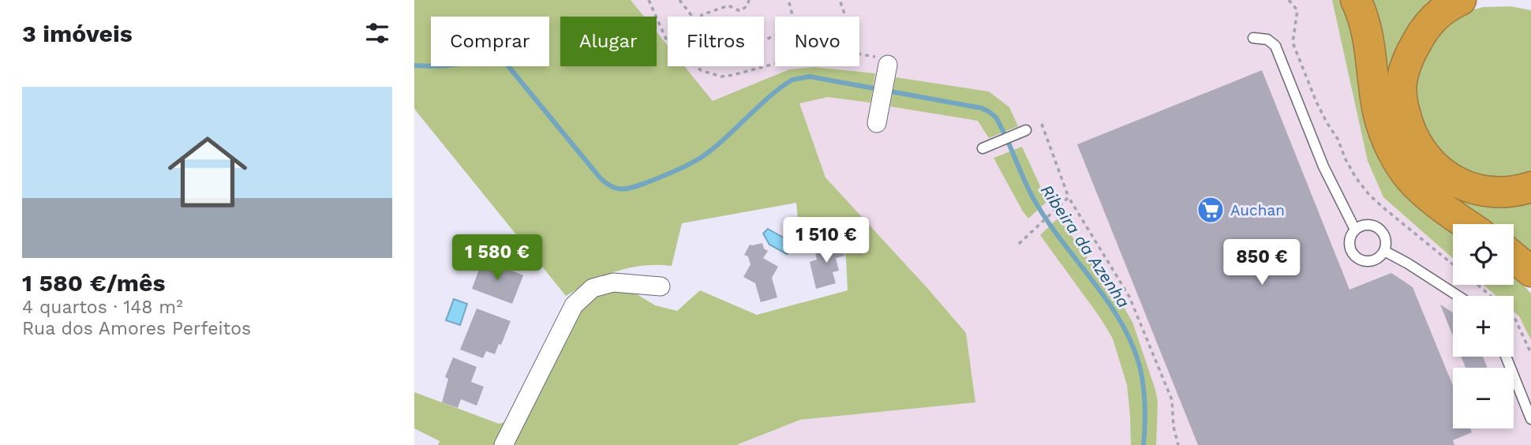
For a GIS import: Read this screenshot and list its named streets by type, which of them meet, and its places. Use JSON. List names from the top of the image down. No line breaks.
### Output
{"water":["Ribeira da Azenha"],"places":{"supermarket":["Auchan"]},"page":{"heading":"3 imóveis","chip":["Comprar","Alugar","Filtros","Novo"],"list":[{"name":"1 580 €/mês","note":"4 quartos · 148 m² · Rua dos Amores Perfeitos"}],"price":["1 510 €","1 580 €","850 €"],"map_buttons":["+","−"]}}
